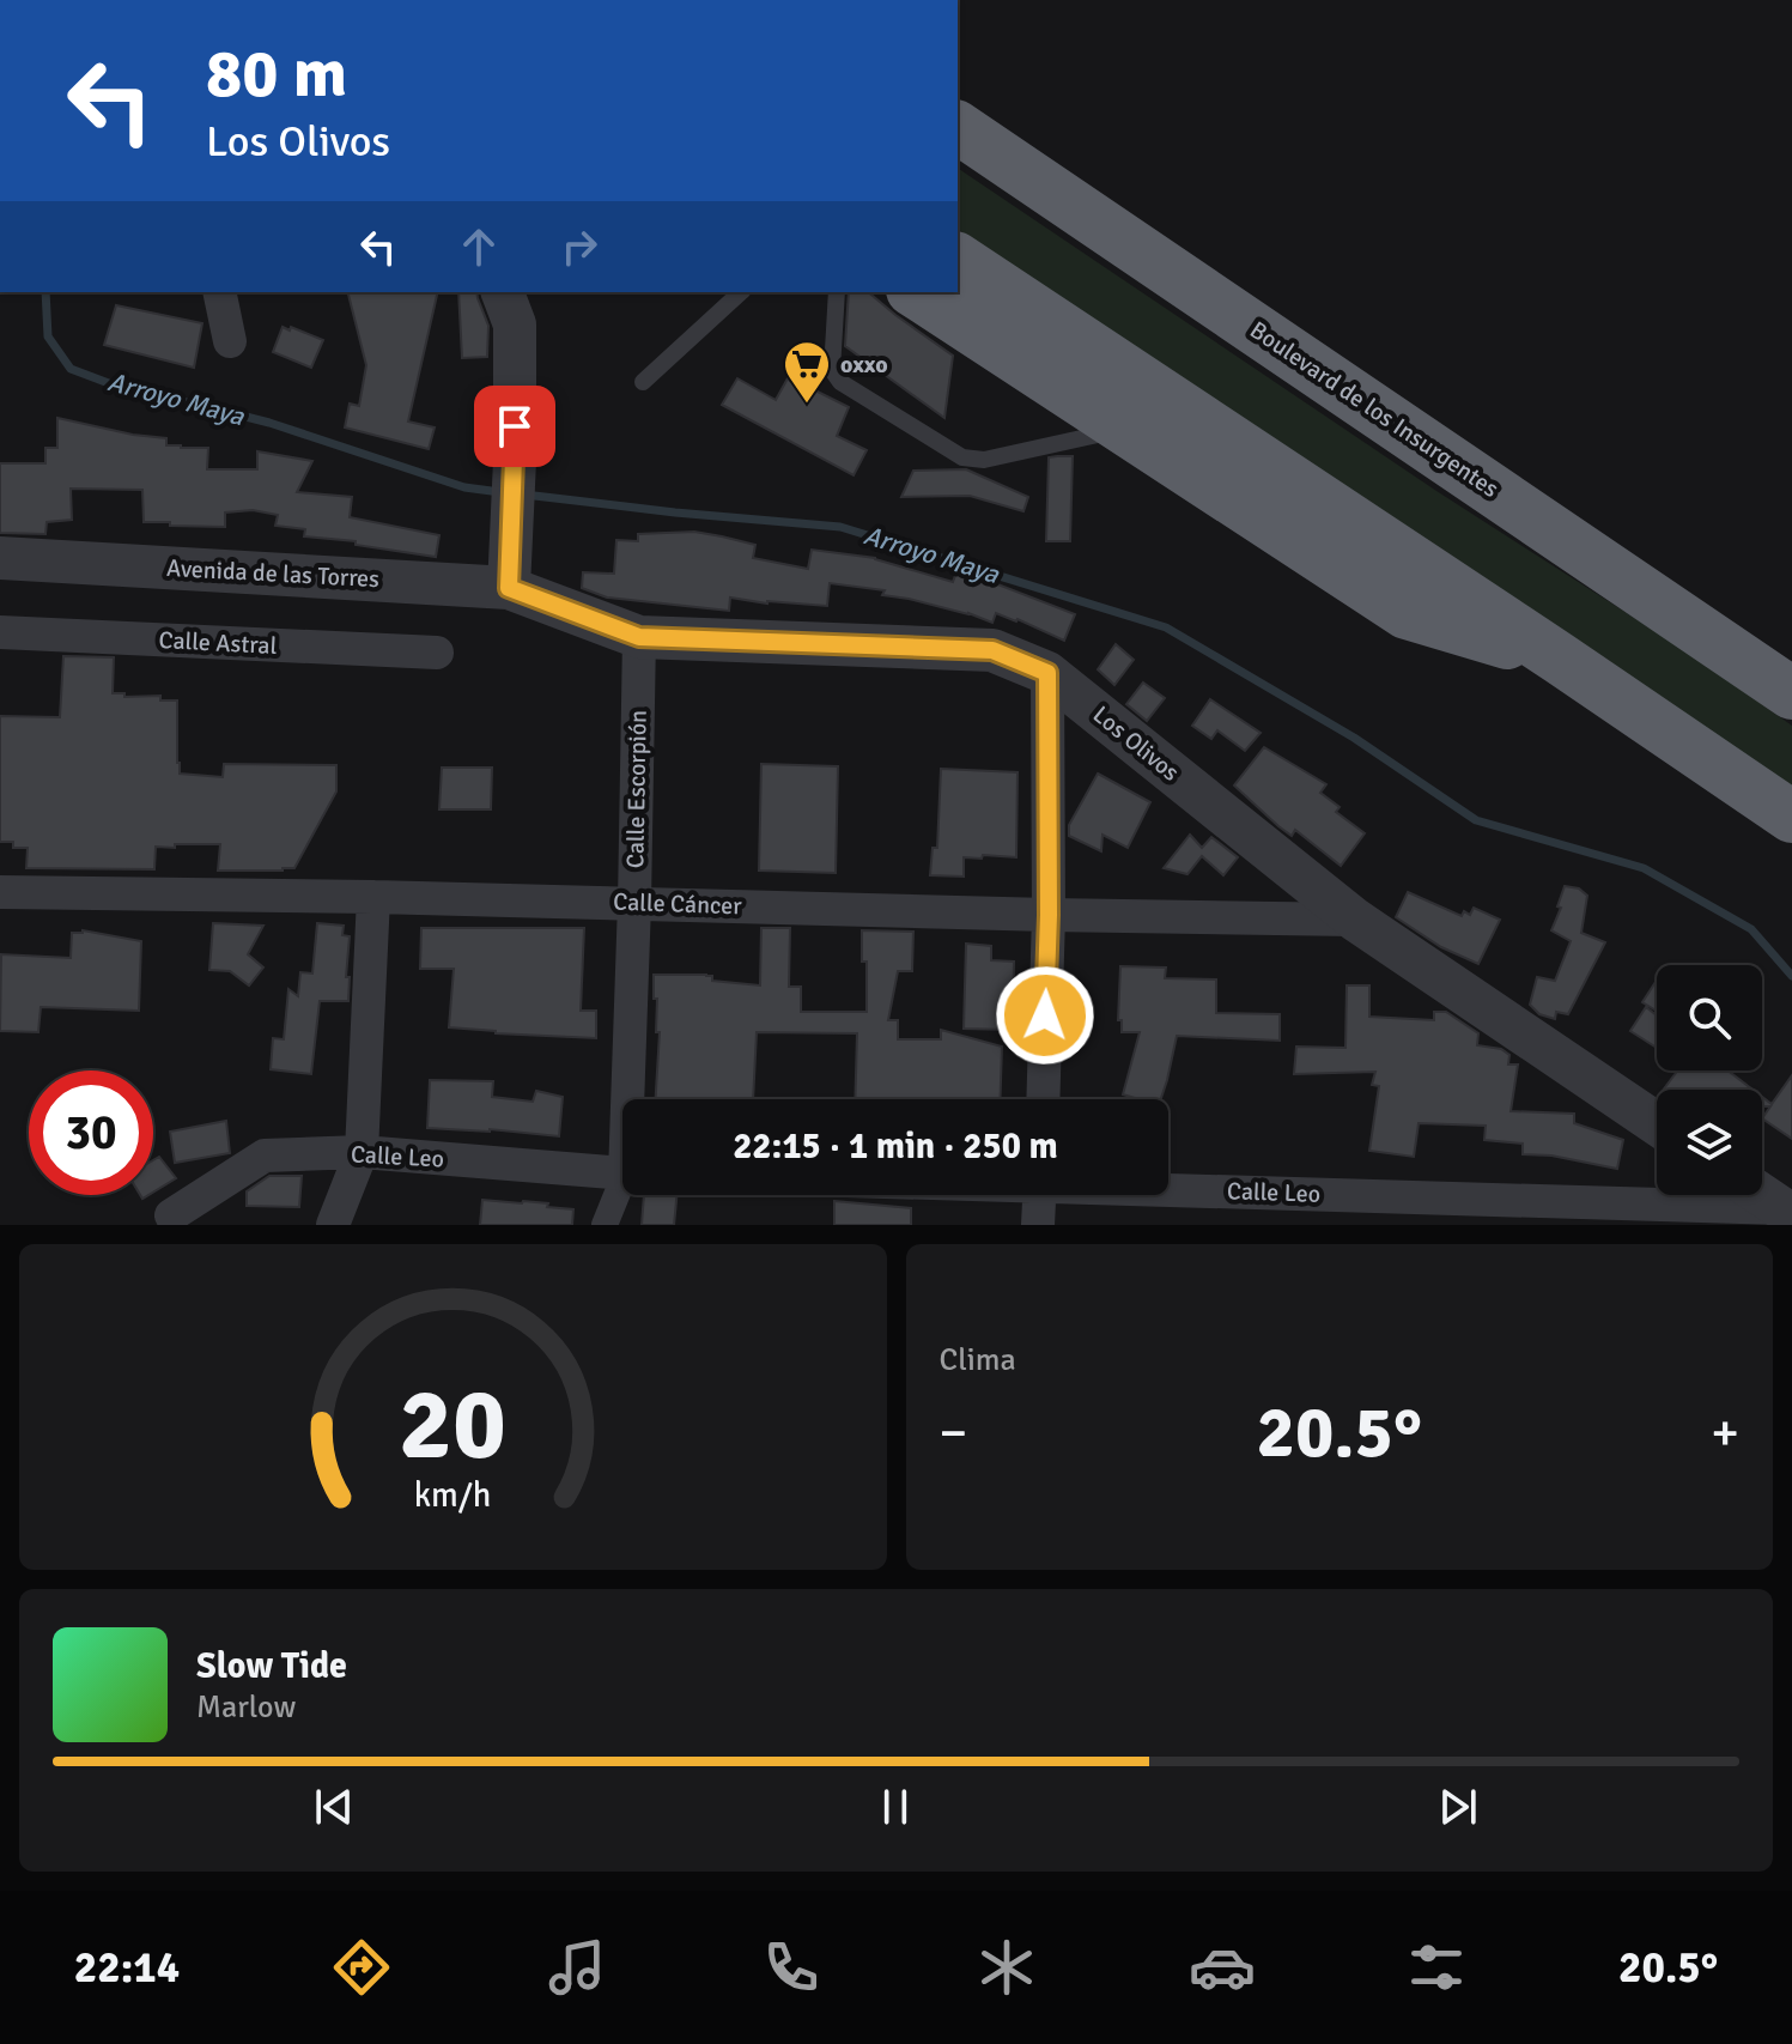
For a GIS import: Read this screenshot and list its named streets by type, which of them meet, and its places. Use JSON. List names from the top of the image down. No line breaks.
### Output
{"streets":{"highway":["Boulevard de los Insurgentes"],"street":["Avenida de las Torres","Calle Astral","Los Olivos","Calle Escorpión","Calle Cáncer","Calle Leo"]},"crossings":[["Avenida de las Torres","Los Olivos"],["Los Olivos","Calle Escorpión"],["Los Olivos","Calle Cáncer"],["Calle Escorpión","Calle Cáncer"]],"water":["Arroyo Maya"],"places":{"supermarket":["oxxo"]},"page":{"turn":["80 m","Los Olivos"],"limit":"30","trip":"22:15 · 1 min · 250 m","tile":"Clima","heat":["−","20.5°","+"],"song":["Slow Tide","Marlow"],"tabs":["22:14","20.5°"],"gauge":["20","km/h"]}}
